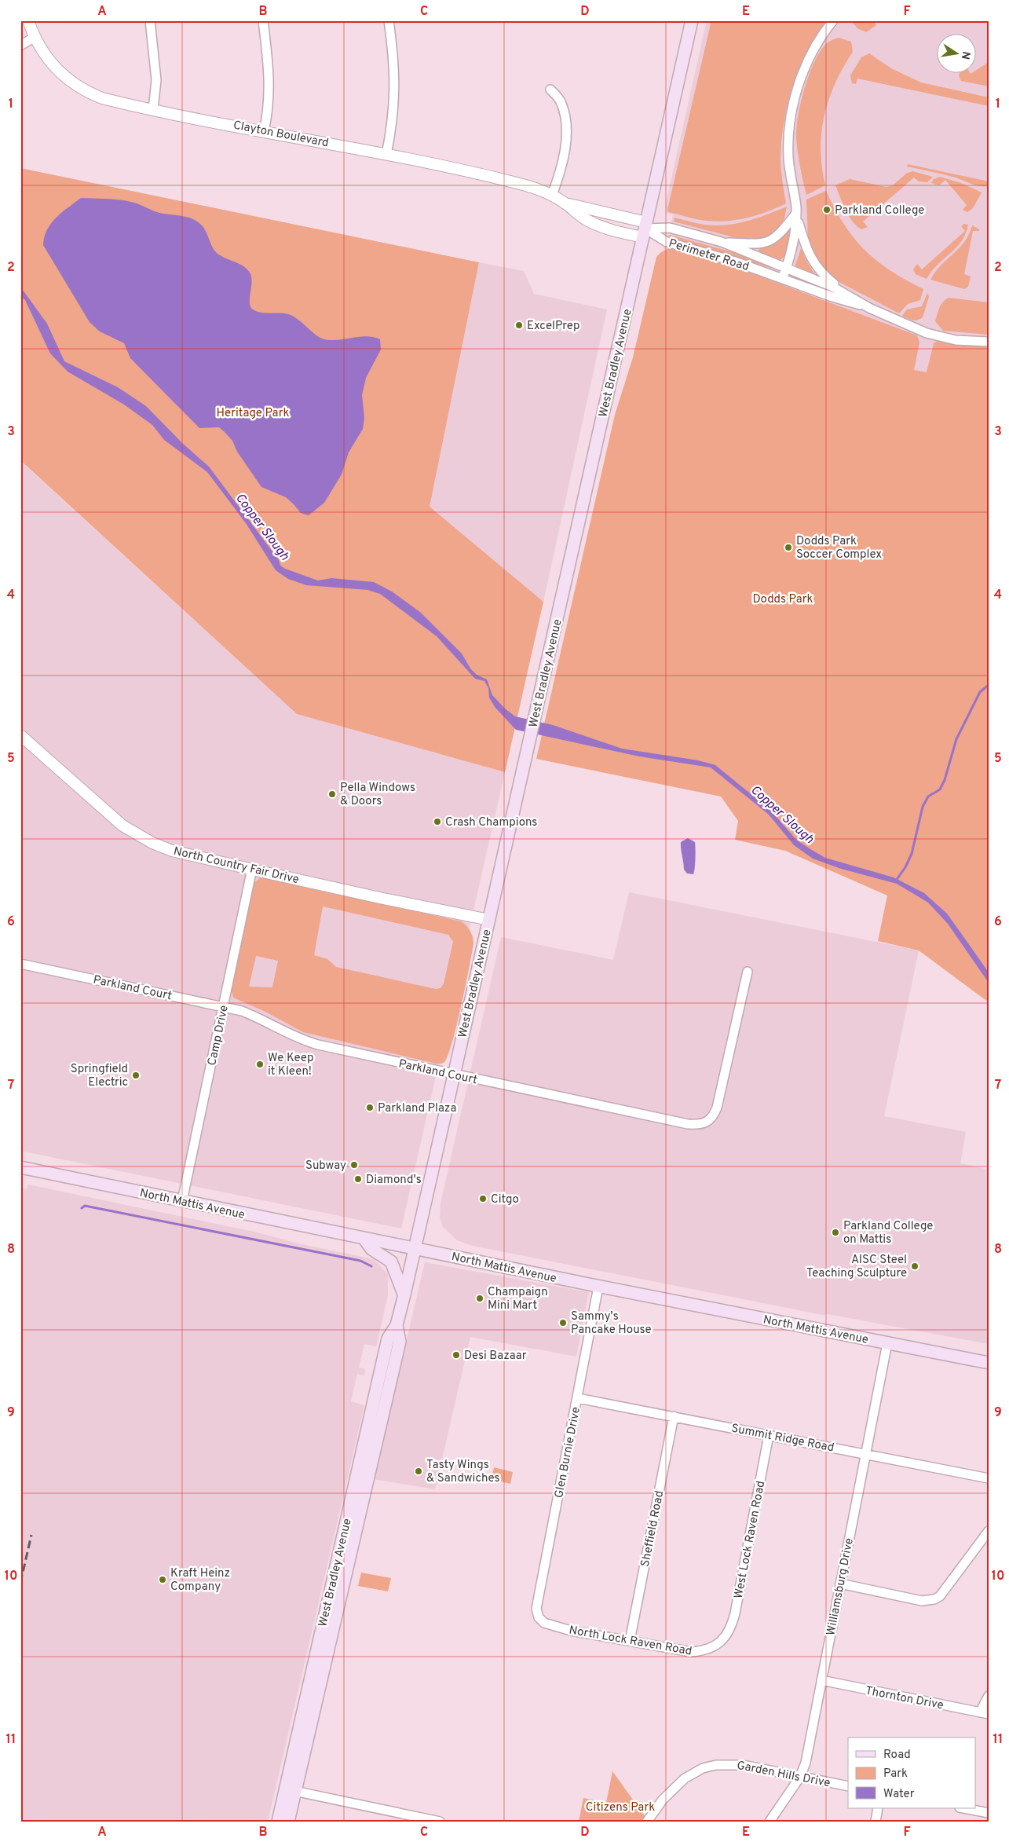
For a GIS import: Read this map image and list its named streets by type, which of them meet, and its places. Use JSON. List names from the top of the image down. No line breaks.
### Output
{"streets":{"main road":["West Bradley Avenue","North Mattis Avenue"],"street":["Clayton Boulevard","Perimeter Road","North Country Fair Drive","Parkland Court","Camp Drive","Summit Ridge Road","Glen Burnie Drive","Sheffield Road","West Lock Raven Road","Williamsburg Drive","North Lock Raven Road","Thornton Drive","Garden Hills Drive"]},"crossings":[["Clayton Boulevard","Perimeter Road"],["Clayton Boulevard","West Bradley Avenue"],["Perimeter Road","West Bradley Avenue"],["West Bradley Avenue","North Country Fair Drive"],["West Bradley Avenue","Parkland Court"],["West Bradley Avenue","North Mattis Avenue"],["North Country Fair Drive","Camp Drive"],["Parkland Court","Camp Drive"],["Camp Drive","North Mattis Avenue"],["North Mattis Avenue","Glen Burnie Drive"],["North Mattis Avenue","Williamsburg Drive"],["Summit Ridge Road","Glen Burnie Drive"],["Summit Ridge Road","Sheffield Road"],["Summit Ridge Road","West Lock Raven Road"],["Summit Ridge Road","Williamsburg Drive"],["Glen Burnie Drive","North Lock Raven Road"],["Sheffield Road","North Lock Raven Road"],["West Lock Raven Road","North Lock Raven Road"],["Williamsburg Drive","Thornton Drive"],["Williamsburg Drive","Garden Hills Drive"]],"water":["Copper Slough"],"parks":["Heritage Park","Dodds Park","Citizens Park"],"places":["Parkland College","ExcelPrep","Dodds Park Soccer Complex","Pella Windows & Doors","Crash Champions","We Keep it Kleen!","Springfield Electric","Parkland Plaza","Subway","Diamond's","Citgo","Parkland College on Mattis","AISC Steel Teaching Sculpture","Champaign Mini Mart","Sammy's Pancake House","Desi Bazaar","Tasty Wings & Sandwiches","Kraft Heinz Company"],"legend":["Road","Park","Water"],"north":"right","grid":{"columns":["A","B","C","D","E","F"],"rows":["1","2","3","4","5","6","7","8","9","10","11"]}}
